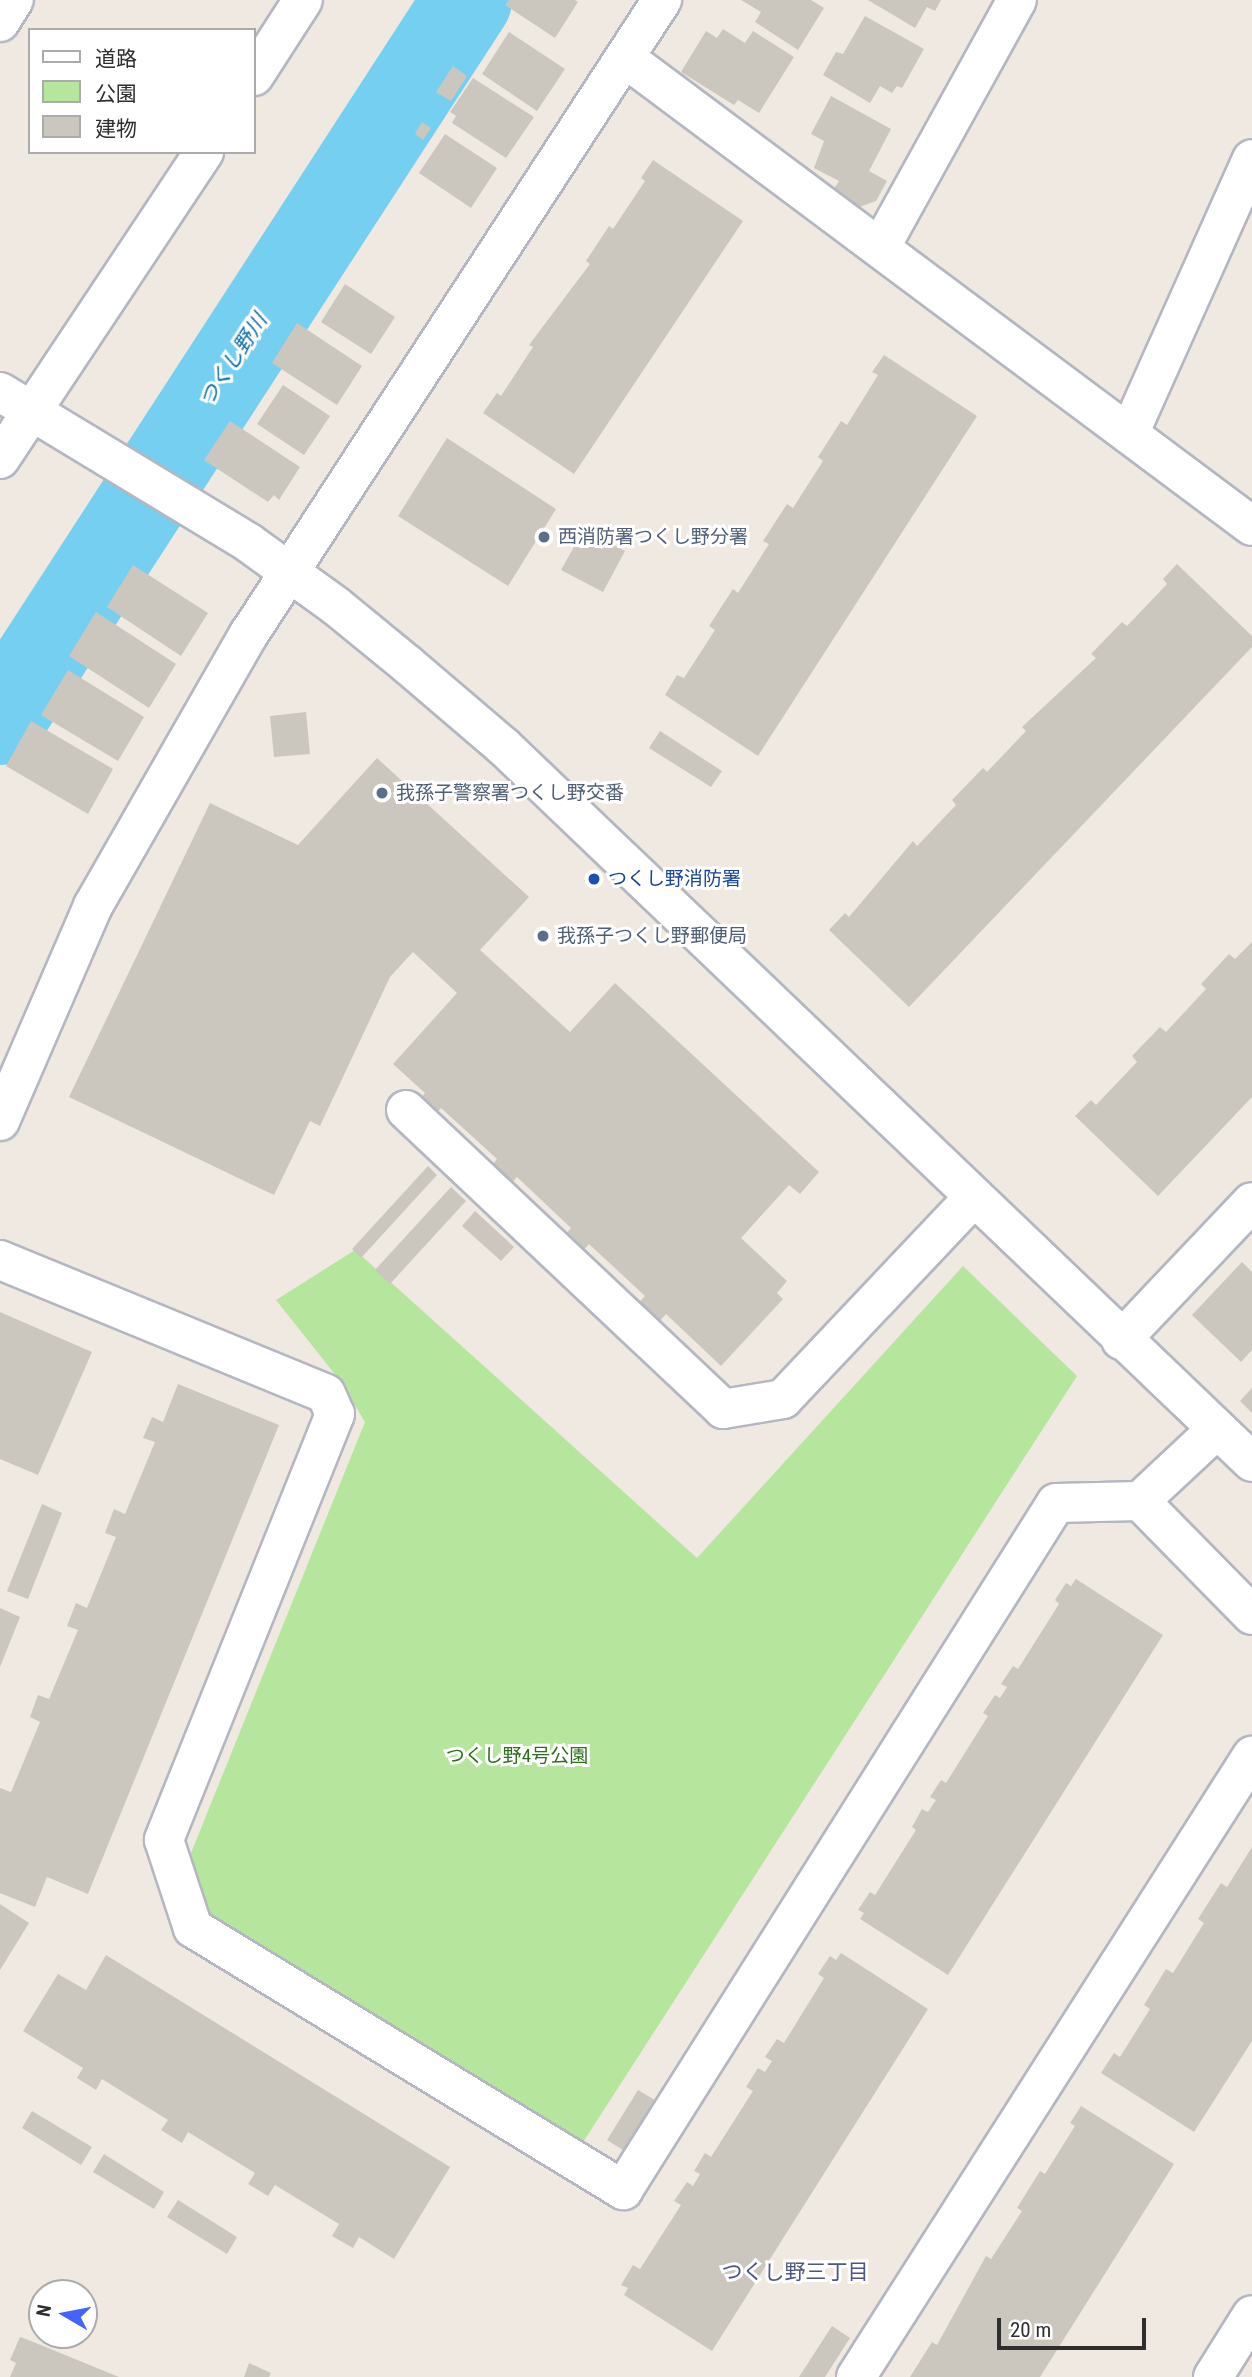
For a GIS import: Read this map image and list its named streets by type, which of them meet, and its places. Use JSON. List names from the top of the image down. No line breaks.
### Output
{"districts":["つくし野三丁目"],"water":["つくし野川"],"parks":["つくし野4号公園"],"places":["西消防署つくし野分署","我孫子警察署つくし野交番","つくし野消防署","我孫子つくし野郵便局"],"legend":["道路","公園","建物"],"scale_bar":"20 m","north":"left"}
